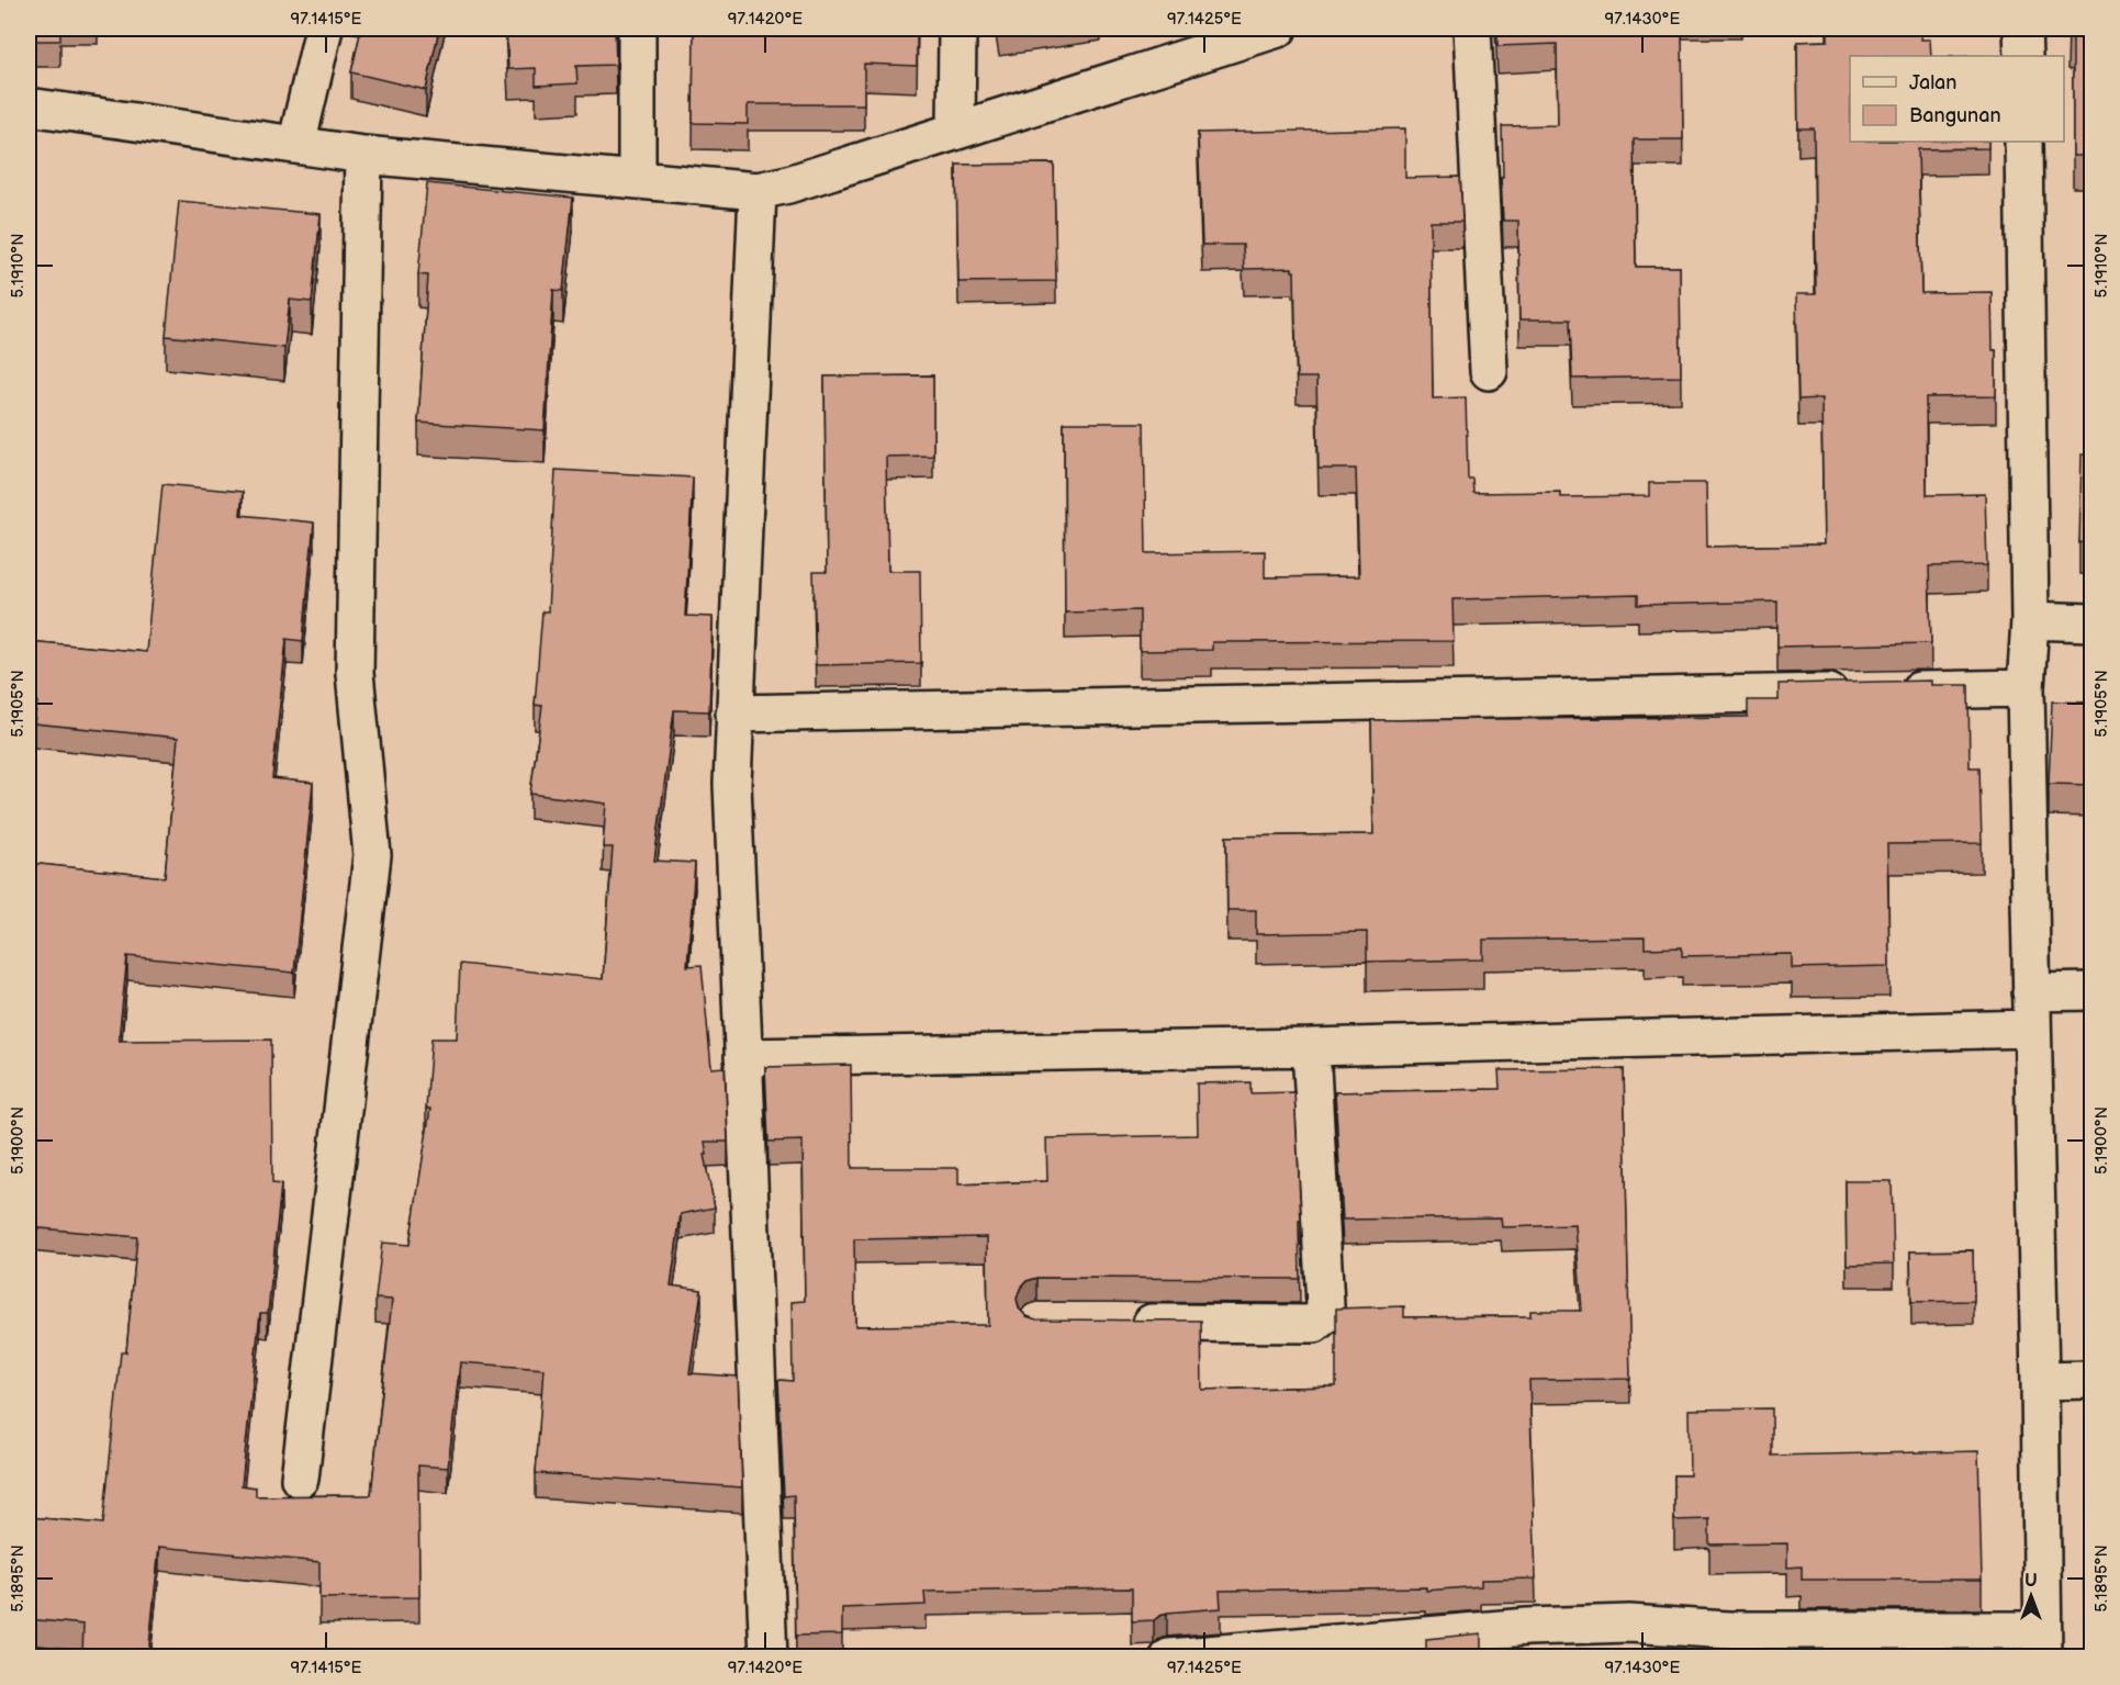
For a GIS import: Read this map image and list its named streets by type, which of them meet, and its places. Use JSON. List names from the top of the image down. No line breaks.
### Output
{"legend":["Jalan","Bangunan"],"north":"top","coordinates":["97.1415°E","97.1420°E","97.1425°E","97.1430°E","5.1910°N","5.1905°N","5.1900°N","5.1895°N"]}
